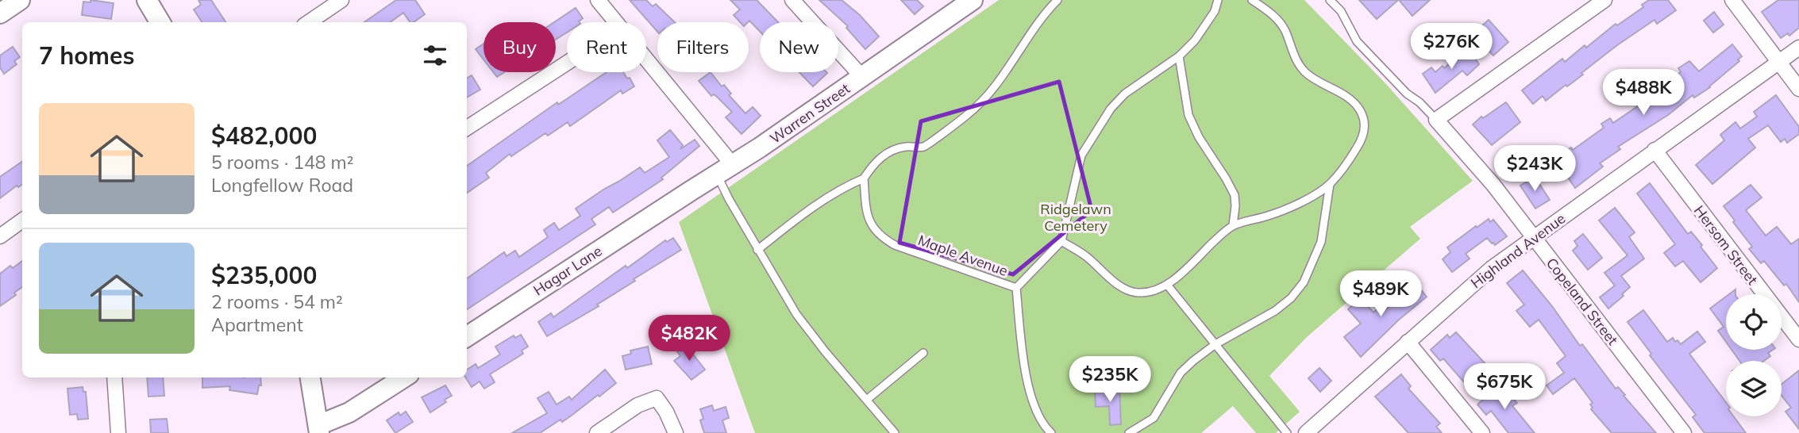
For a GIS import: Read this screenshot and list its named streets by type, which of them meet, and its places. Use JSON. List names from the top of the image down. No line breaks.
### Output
{"streets":{"street":["Warren Street","Hersom Street","Highland Avenue","Hagar Lane","Copeland Street"],"lane":["Maple Avenue"]},"crossings":[["Warren Street","Hagar Lane"],["Hersom Street","Highland Avenue"],["Highland Avenue","Copeland Street"]],"parks":["Ridgelawn Cemetery"],"page":{"chip":["Buy","Rent","Filters","New"],"heading":"7 homes","price":["$276K","$488K","$243K","$489K","$482K","$235K","$675K"],"list":[{"name":"$482,000","note":"5 rooms · 148 m² · Longfellow Road"},{"name":"$235,000","note":"2 rooms · 54 m² · Apartment"}]}}
